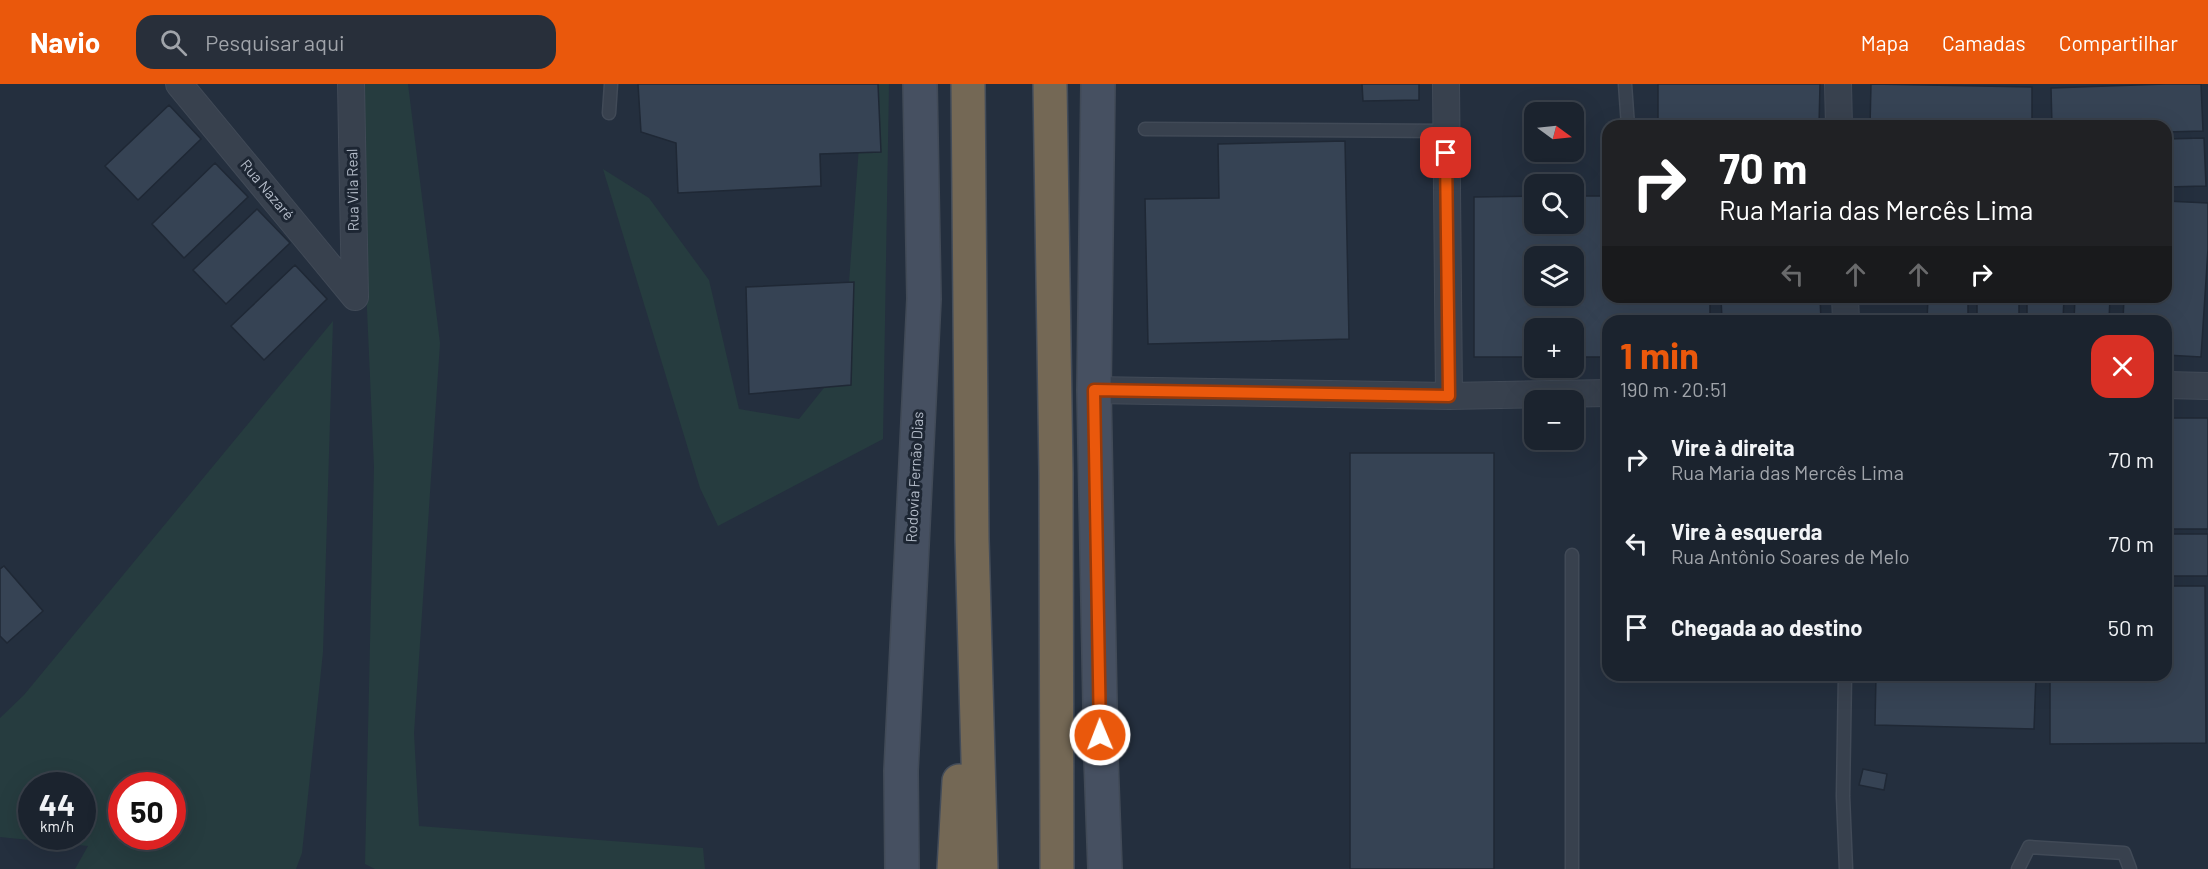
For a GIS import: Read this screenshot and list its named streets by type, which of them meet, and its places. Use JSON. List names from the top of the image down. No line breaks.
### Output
{"streets":{"main road":["Rodovia Fernão Dias"],"street":["Rua Nazaré","Rua Vila Real"]},"crossings":[["Rua Nazaré","Rua Vila Real"]],"north":"right","page":{"header":"Navio","search":"Pesquisar aqui","nav":["Mapa","Camadas","Compartilhar"],"map_buttons":["+","−"],"turn":["70 m","Rua Maria das Mercês Lima"],"heading":["1 min","190 m · 20:51"],"list":[{"name":"Vire à direita","note":"Rua Maria das Mercês Lima","value":"70 m"},{"name":"Vire à esquerda","note":"Rua Antônio Soares de Melo","value":"70 m"},{"name":"Chegada ao destino","value":"50 m"}],"speed":"44 km/h","limit":"50"}}
